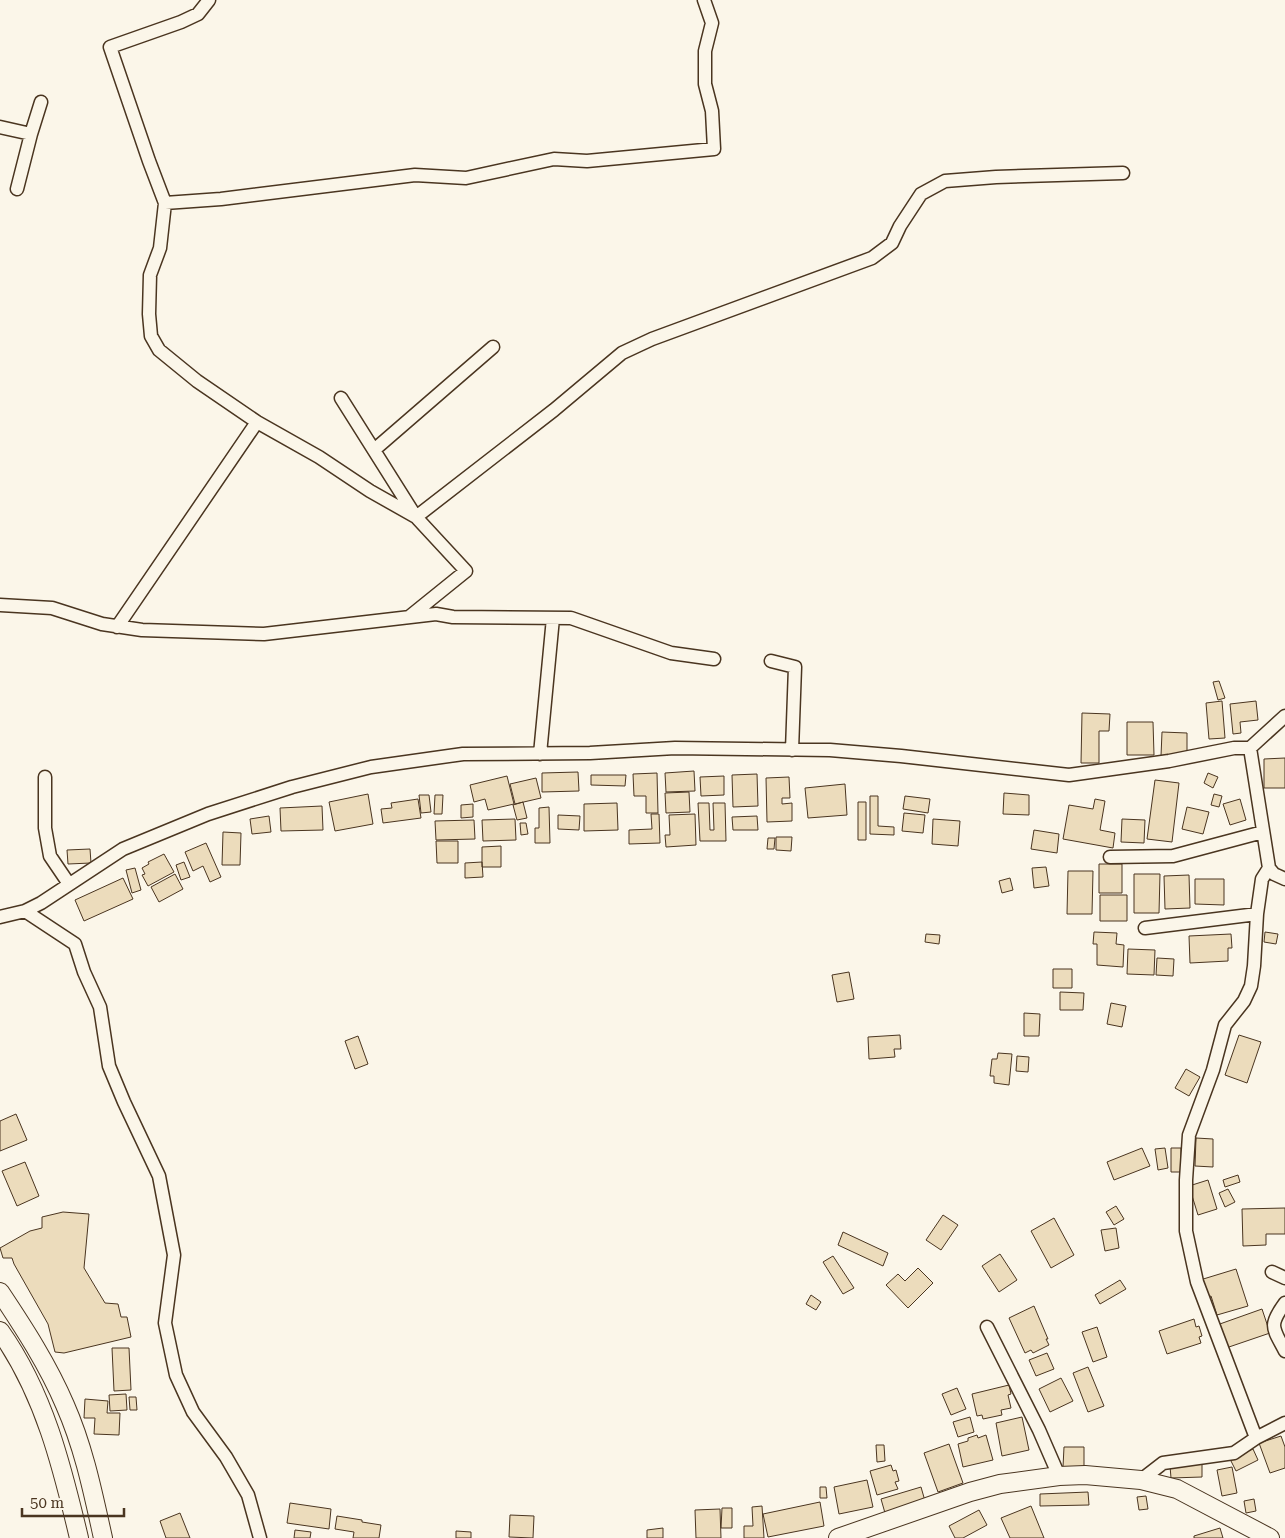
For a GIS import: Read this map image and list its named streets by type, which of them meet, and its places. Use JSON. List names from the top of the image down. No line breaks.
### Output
{"scale_bar":"50 m"}
